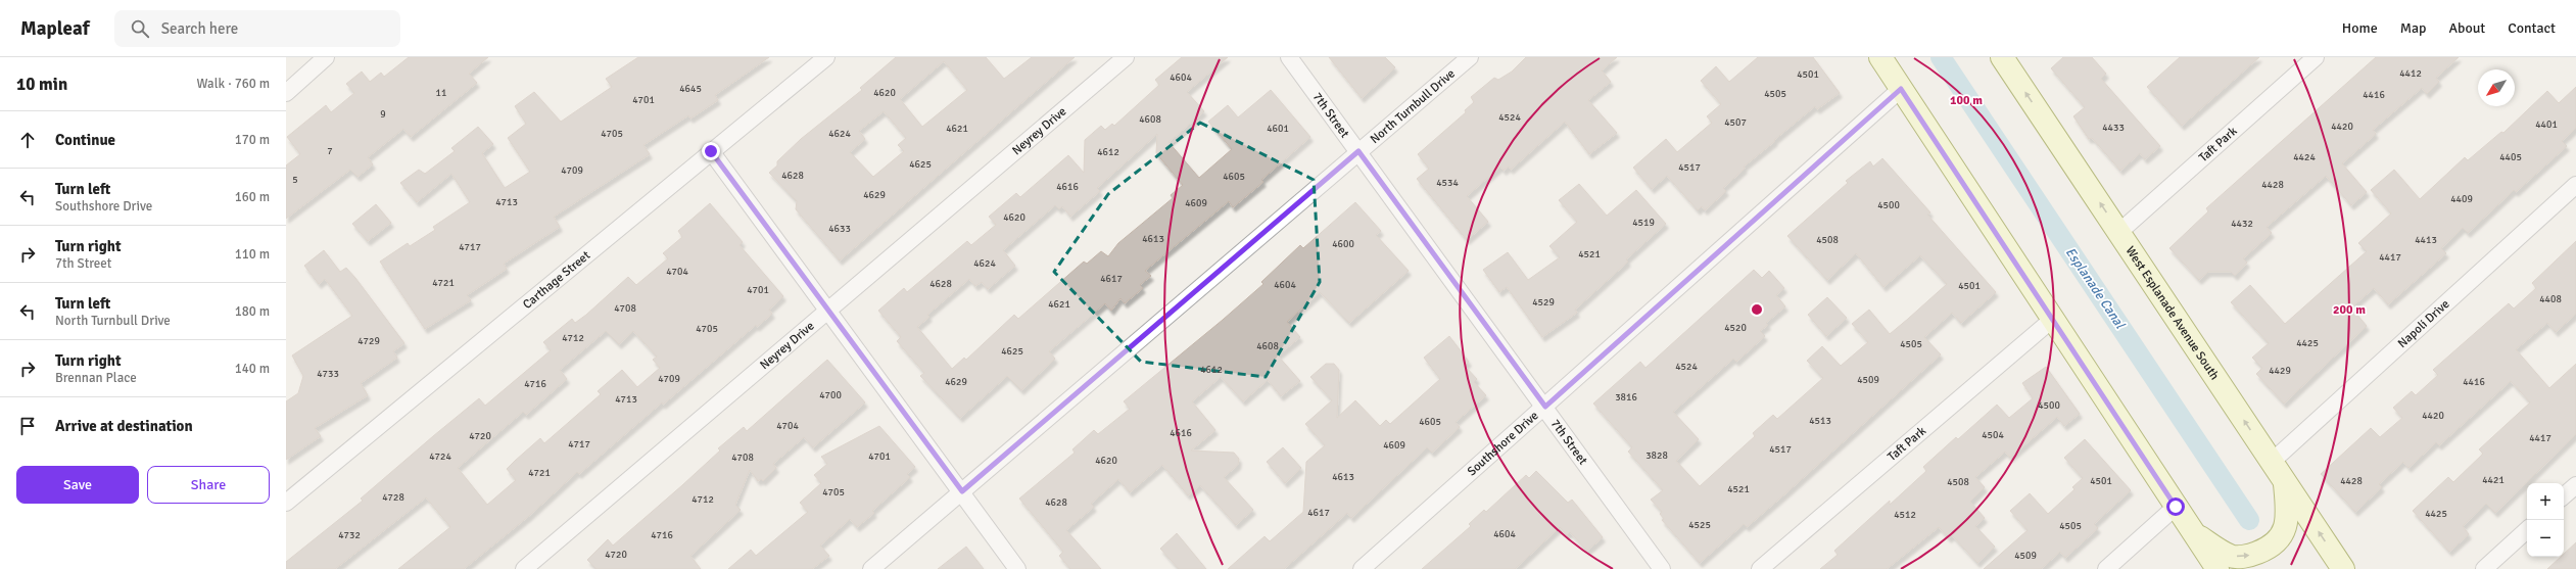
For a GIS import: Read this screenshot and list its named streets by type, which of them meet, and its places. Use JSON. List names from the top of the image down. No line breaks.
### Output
{"streets":{"main road":["West Esplanade Avenue South"],"street":["North Turnbull Drive","7th Street","Neyrey Drive","Taft Park","Carthage Street","Napoli Drive","Southshore Drive"]},"crossings":[["North Turnbull Drive","7th Street"],["7th Street","Southshore Drive"],["Taft Park","West Esplanade Avenue South"],["West Esplanade Avenue South","Napoli Drive"]],"water":["Esplanade Canal"],"house_numbers":["4412","4501","4604","4645","11","4620","4505","4416","4701","9","4524","4608","4507","4401","4420","4433","4621","4601","4705","4624","7","4612","4424","4405","4625","4517","4709","4628","4605","5","4534","4428","4616","4629","4409","4713","4609","4500","4620","4519","4432","4633","4613","4508","4413","4600","4717","4521","4417","4624","4704","4617","4721","4628","4604","4501","4701","4408","4529","4621","4708","4520","4705","4712","4729","4425","4505","4608","4625","4524","4612","4429","4733","4709","4509","4629","4416","4716","4700","3816","4713","4500","4420","4513","4605","4704","4616","4504","4720","4417","4717","4609","4517","3828","4724","4701","4708","4620","4721","4613","4421","4501","4428","4508","4521","4705","4728","4712","4628","4617","4425","4512","4525","4505","4604","4732","4716","4720","4509"],"north":"bottom left","page":{"header":"Mapleaf","search":"Search here","nav":["Home","Map","About","Contact"],"heading":["10 min","Walk · 760 m"],"list":[["Continue","170 m"],["Turn left","Southshore Drive","160 m"],["Turn right","7th Street","110 m"],["Turn left","North Turnbull Drive","180 m"],["Turn right","Brennan Place","140 m"],"Arrive at destination"],"buttons":["Save","Share"],"map_buttons":["+","−"]},"rings":["100 m","200 m"]}
